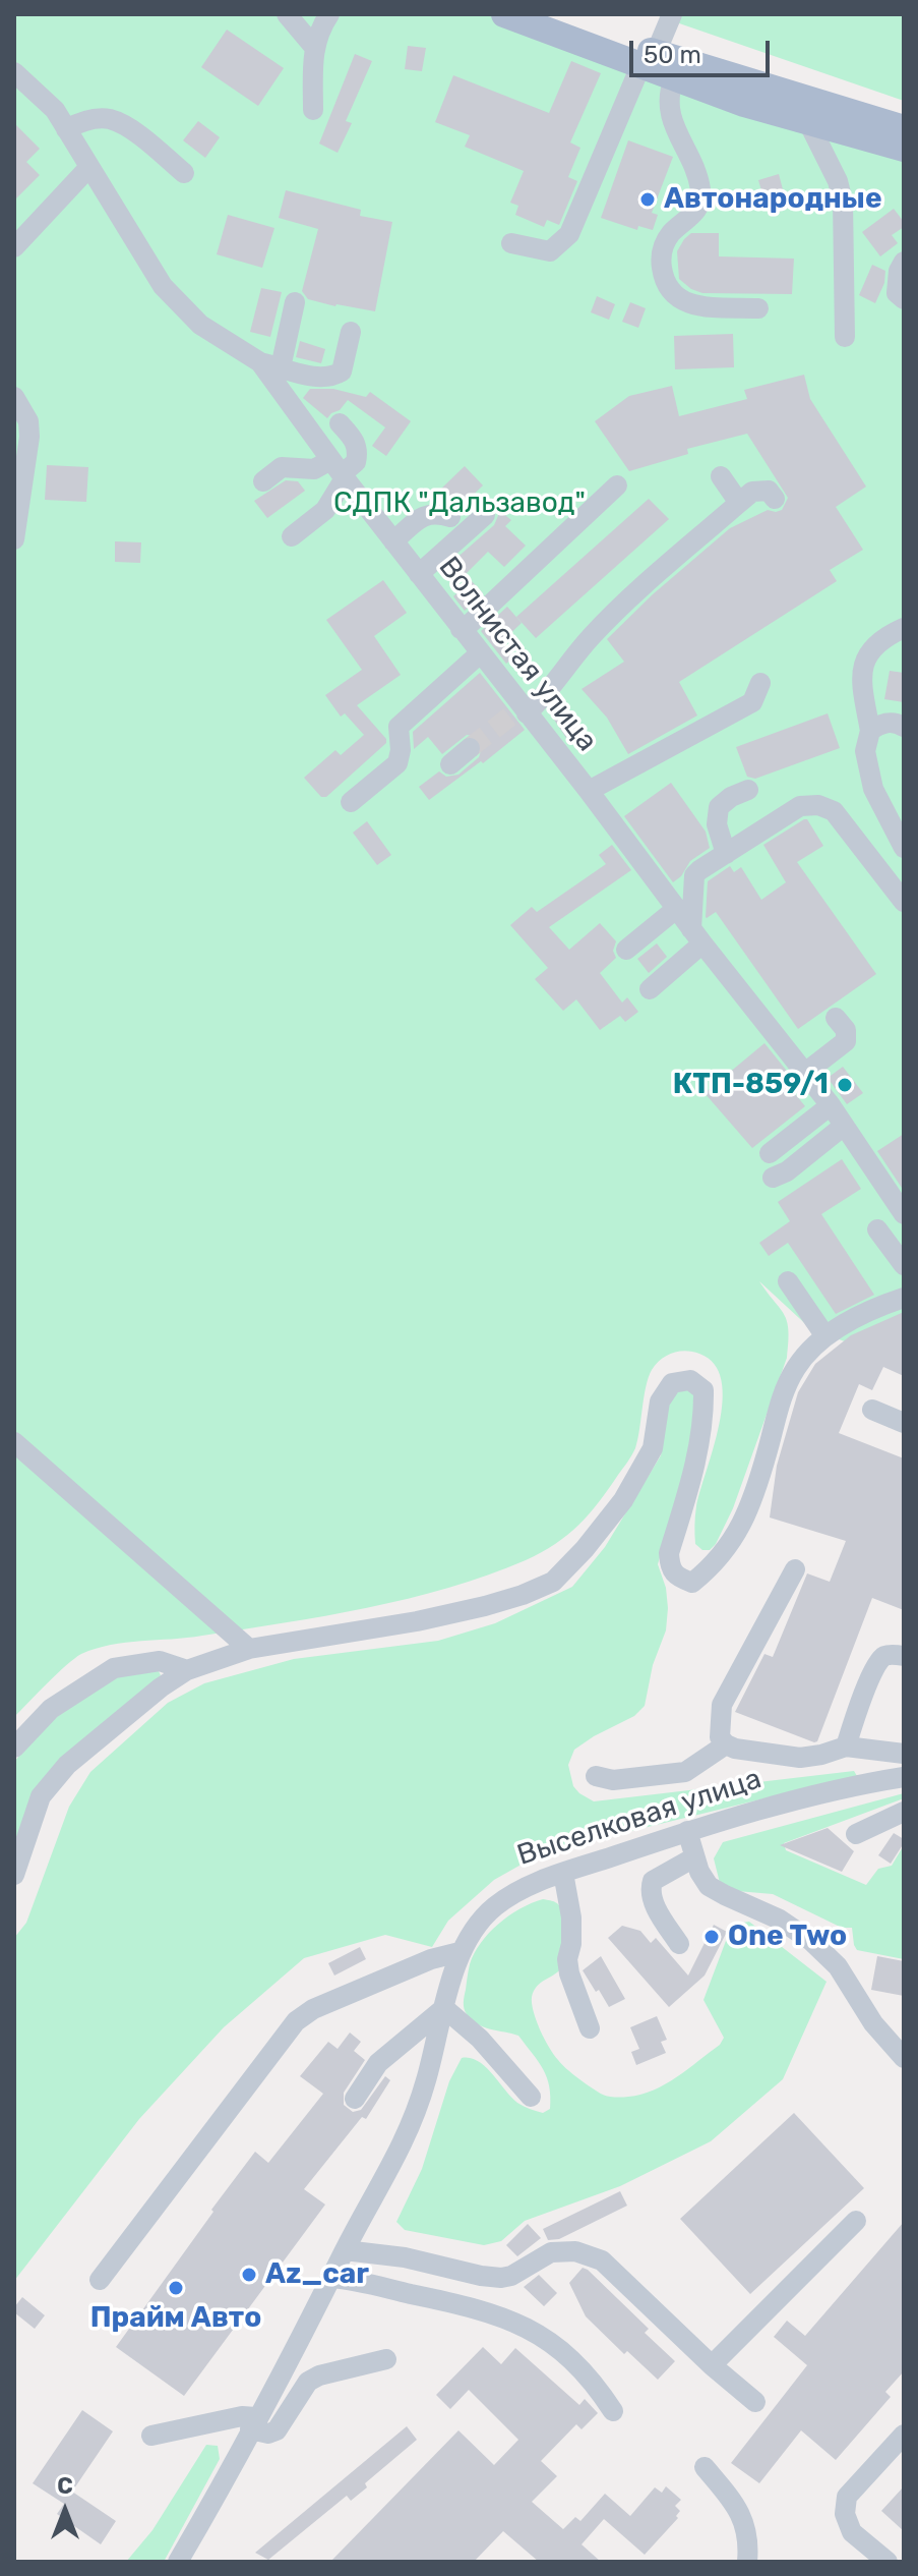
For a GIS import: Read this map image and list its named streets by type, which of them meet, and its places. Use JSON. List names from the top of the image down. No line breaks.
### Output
{"streets":{"street":["Волнистая улица","Выселковая улица"]},"parks":["СДПК \"Дальзавод\""],"places":["Автонародные","КТП-859/1","One Two","Az_car","Прайм Авто"],"scale_bar":"50 m","north":"top"}
